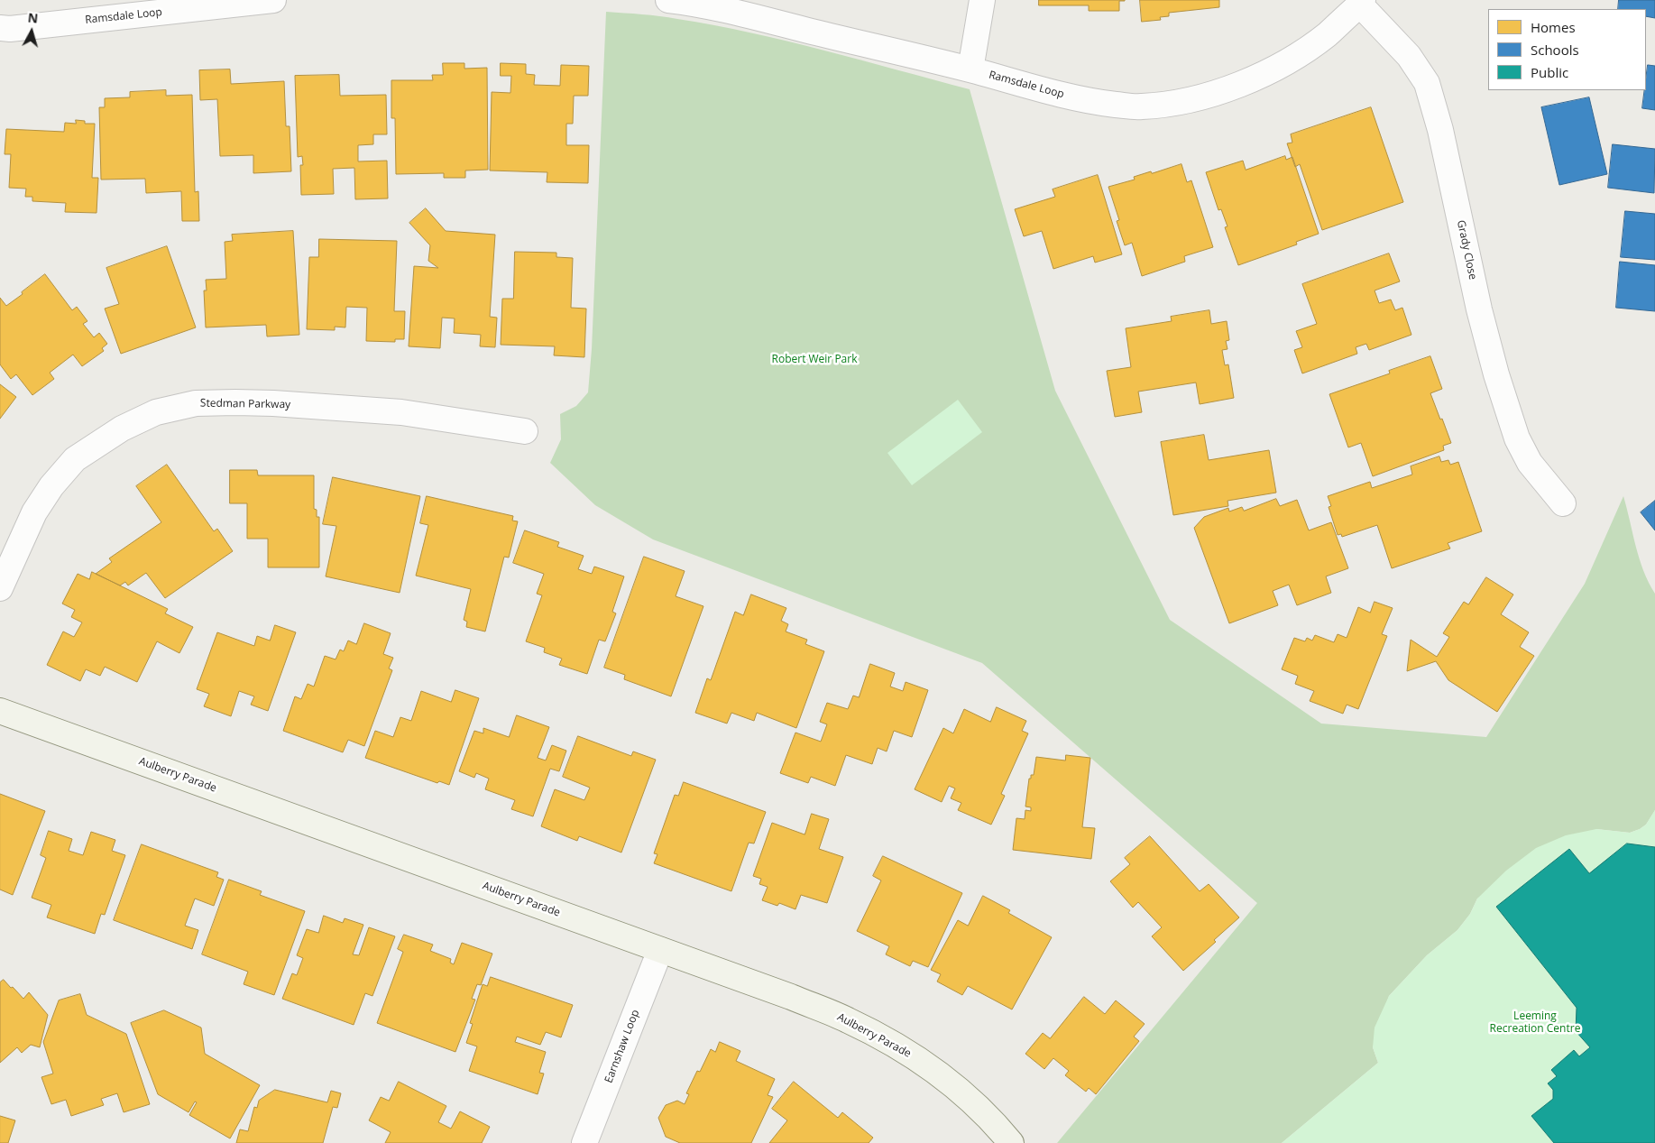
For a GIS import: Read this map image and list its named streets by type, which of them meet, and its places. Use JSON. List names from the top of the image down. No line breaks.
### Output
{"streets":{"main road":["Aulberry Parade"],"street":["Ramsdale Loop","Grady Close","Stedman Parkway","Earnshaw Loop"]},"crossings":[["Ramsdale Loop","Grady Close"],["Aulberry Parade","Earnshaw Loop"]],"parks":["Robert Weir Park","Leeming Recreation Centre"],"legend":["Homes","Schools","Public"],"north":"top"}
